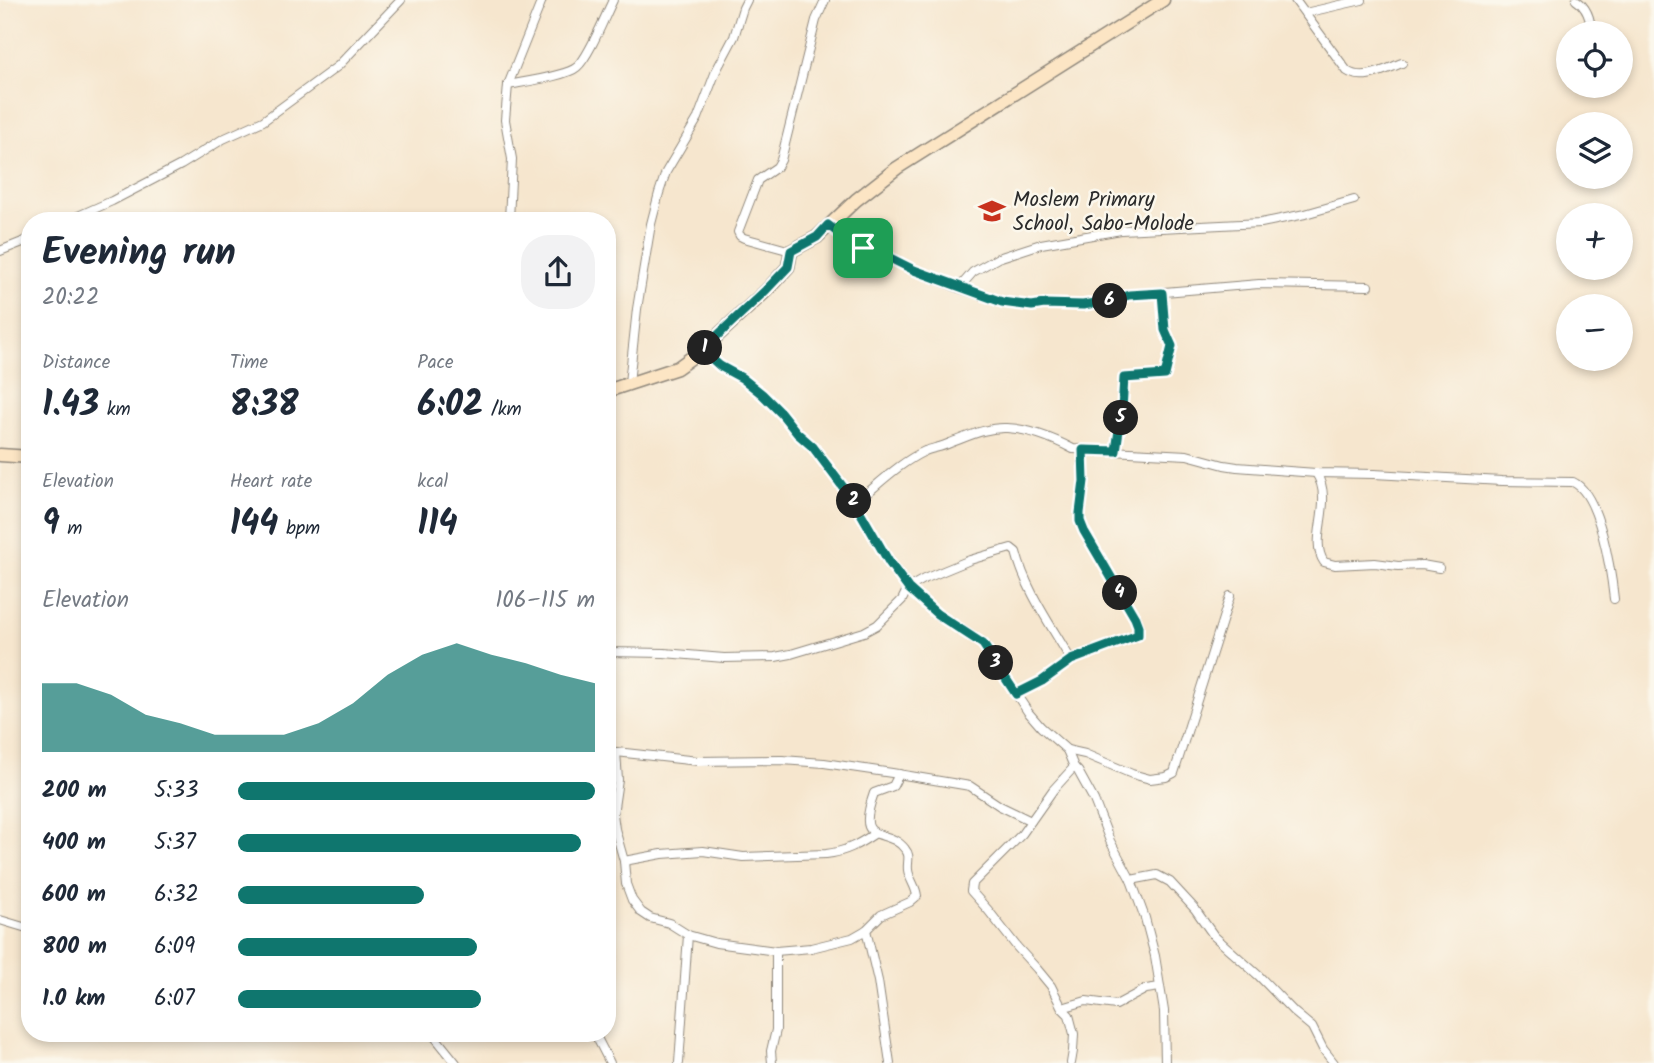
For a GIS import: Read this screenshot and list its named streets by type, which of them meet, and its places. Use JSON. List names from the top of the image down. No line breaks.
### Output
{"places":{"school or university":["Moslem Primary School, Sabo-Molode"]},"page":{"map_buttons":["+","−"],"heading":["Evening run","20:22"],"pins":["6","1","5","2","4","3"],"stats":[["Distance","1.43 km"],["Time","8:38"],["Pace","6:02 /km"],["Elevation","9 m"],["Heart rate","144 bpm"],["kcal","114"]],"chart":["Elevation","106–115 m"],"list":[{"name":"200 m","note":"5:33"},{"name":"400 m","note":"5:37"},{"name":"600 m","note":"6:32"},{"name":"800 m","note":"6:09"},{"name":"1.0 km","note":"6:07"}]}}
